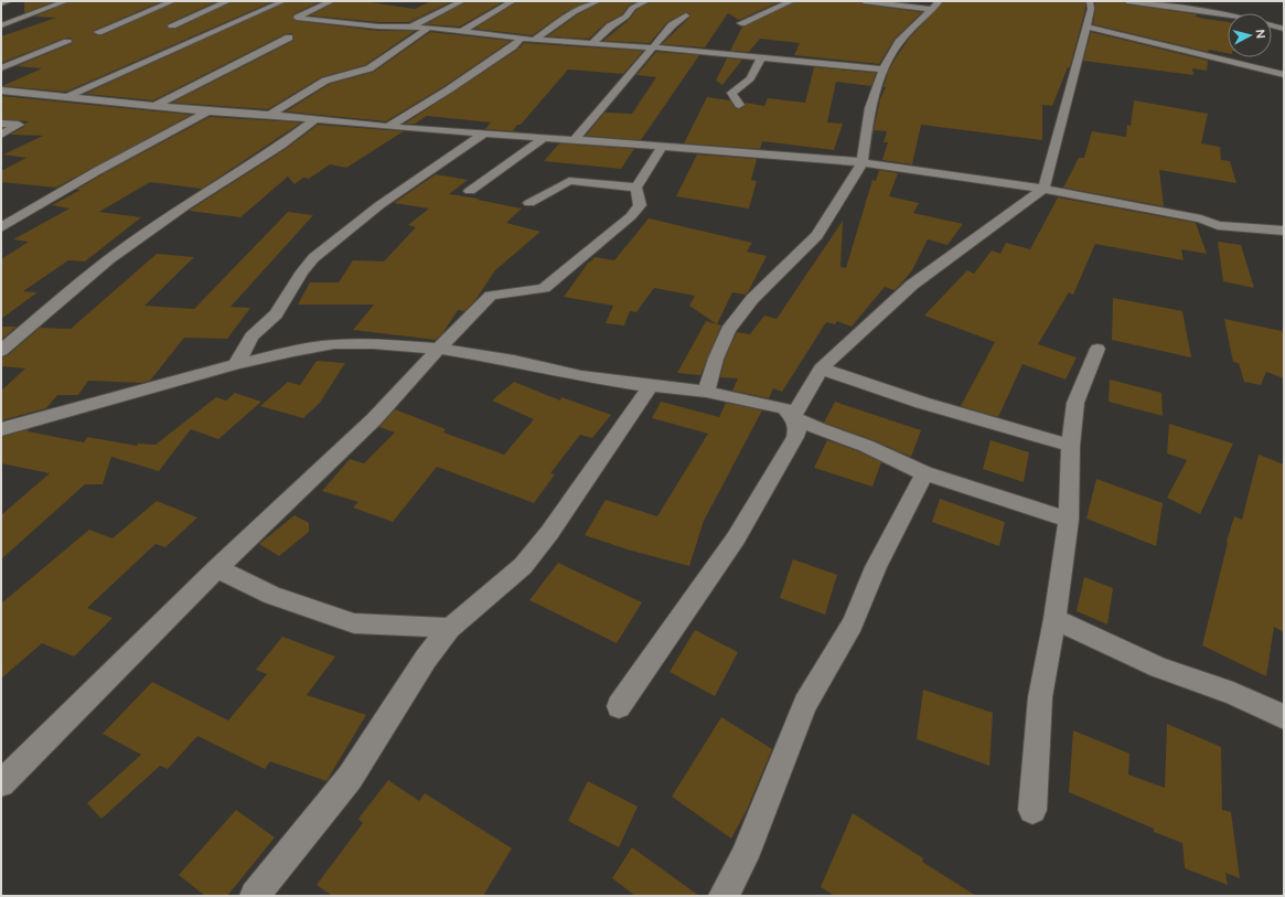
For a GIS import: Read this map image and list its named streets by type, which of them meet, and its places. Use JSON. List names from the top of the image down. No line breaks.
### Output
{"north":"right"}
